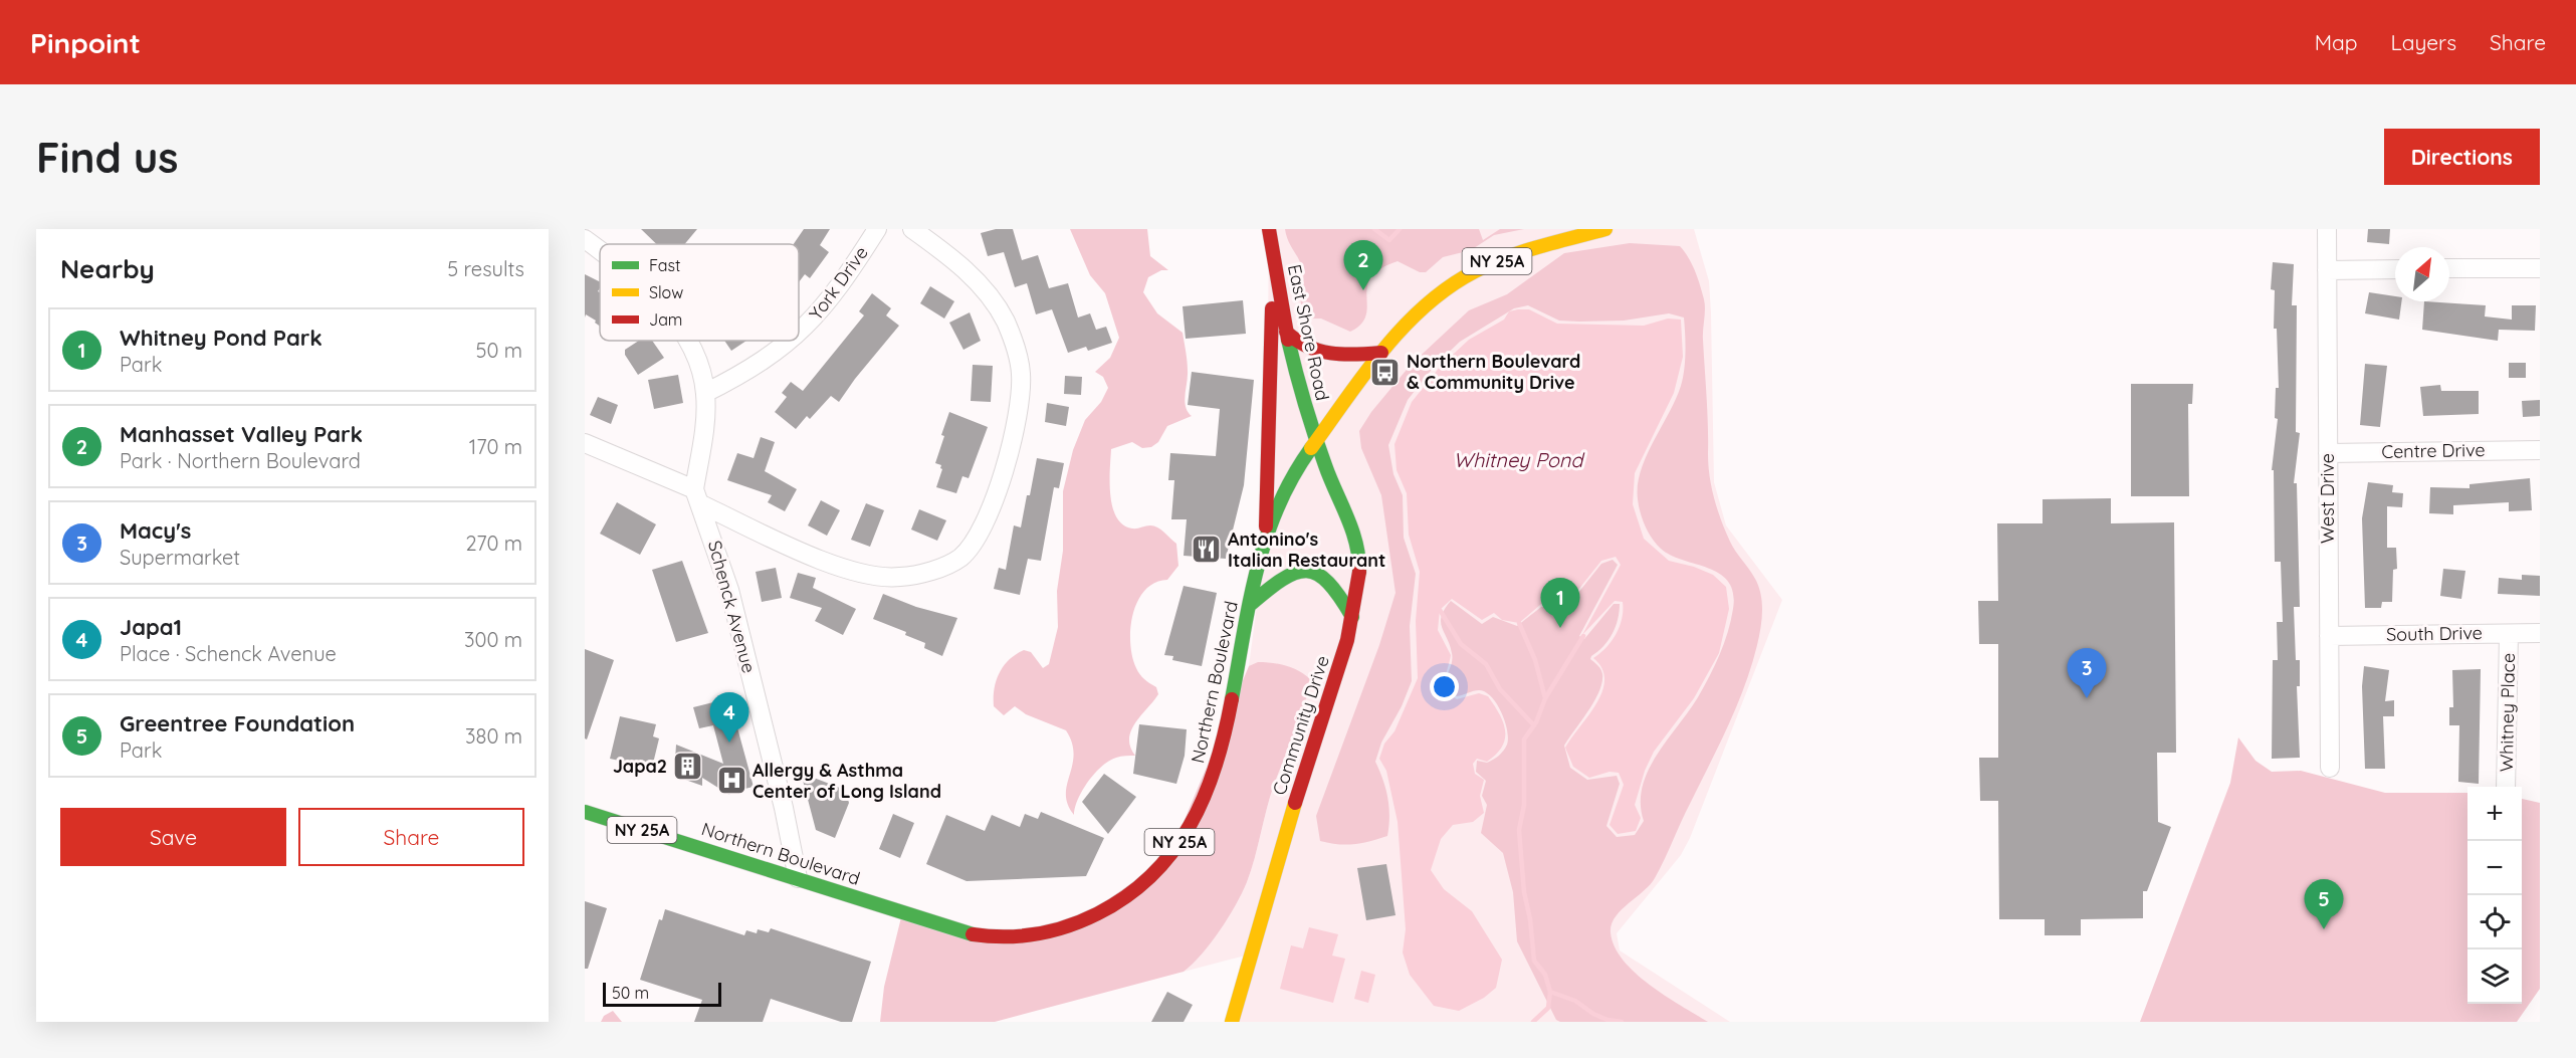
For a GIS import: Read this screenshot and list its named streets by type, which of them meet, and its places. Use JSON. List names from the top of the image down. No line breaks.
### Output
{"streets":{"main road":["NY 25A","East Shore Road","Northern Boulevard","Community Drive"],"street":["York Drive","Centre Drive","West Drive","Schenck Avenue","South Drive","Whitney Place"]},"crossings":[["East Shore Road","Northern Boulevard"],["East Shore Road","Community Drive"],["Centre Drive","West Drive"],["West Drive","South Drive"],["Schenck Avenue","Northern Boulevard"],["South Drive","Whitney Place"],["Northern Boulevard","Community Drive"]],"water":["Whitney Pond"],"places":{"bus stop":["Northern Boulevard & Community Drive"],"restaurant":["Antonino's Italian Restaurant"],"building":["Japa2"],"hospital":["Allergy & Asthma Center of Long Island"]},"legend":["Fast","Slow","Jam"],"scale_bar":"50 m","north":"top right","page":{"header":"Pinpoint","nav":["Map","Layers","Share"],"buttons":["Directions",["Save","Share"]],"title":"Find us","heading":["Nearby","5 results"],"pins":["2","1","3","4","5"],"list":[{"mark":"1","name":"Whitney Pond Park","note":"Park","value":"50 m"},{"mark":"2","name":"Manhasset Valley Park","note":"Park · Northern Boulevard","value":"170 m"},{"mark":"3","name":"Macy's","note":"Supermarket","value":"270 m"},{"mark":"4","name":"Japa1","note":"Place · Schenck Avenue","value":"300 m"},{"mark":"5","name":"Greentree Foundation","note":"Park","value":"380 m"}],"map_buttons":["+","−"],"scale":"50 m"}}
